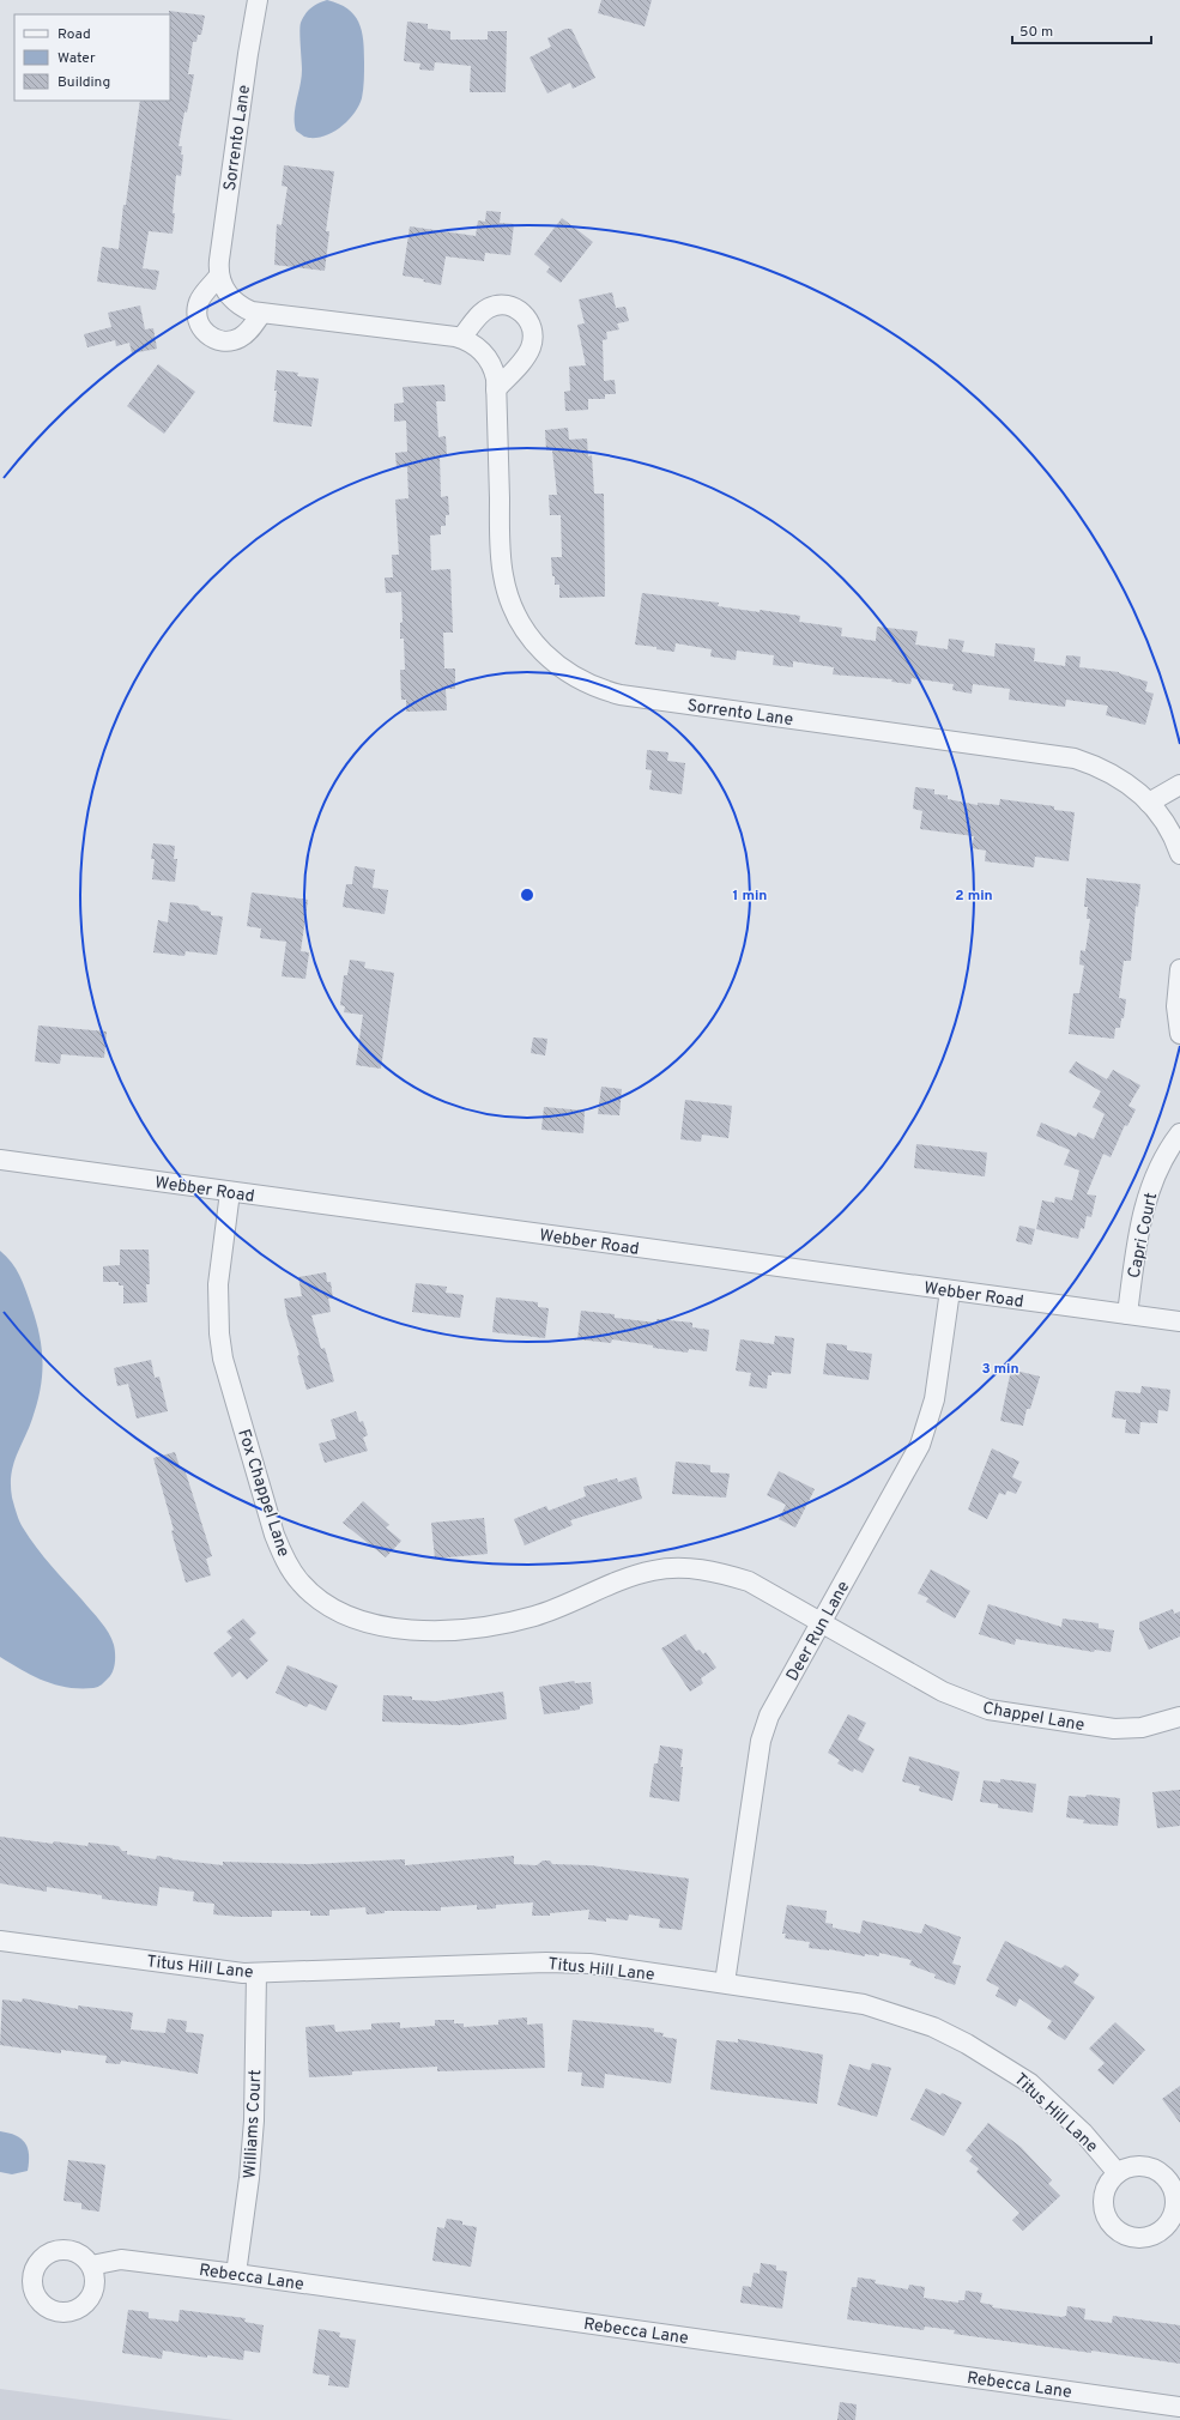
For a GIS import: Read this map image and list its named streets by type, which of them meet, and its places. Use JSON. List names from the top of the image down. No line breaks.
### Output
{"streets":{"street":["Sorrento Lane","Webber Road","Capri Court","Fox Chappel Lane","Deer Run Lane","Chappel Lane","Titus Hill Lane","Williams Court","Rebecca Lane"]},"crossings":[["Webber Road","Capri Court"],["Webber Road","Fox Chappel Lane"],["Webber Road","Deer Run Lane"],["Fox Chappel Lane","Deer Run Lane"],["Fox Chappel Lane","Chappel Lane"],["Deer Run Lane","Chappel Lane"],["Deer Run Lane","Titus Hill Lane"],["Titus Hill Lane","Williams Court"],["Williams Court","Rebecca Lane"]],"legend":["Road","Water","Building"],"scale_bar":"50 m","rings":["1 min","2 min","3 min"]}
